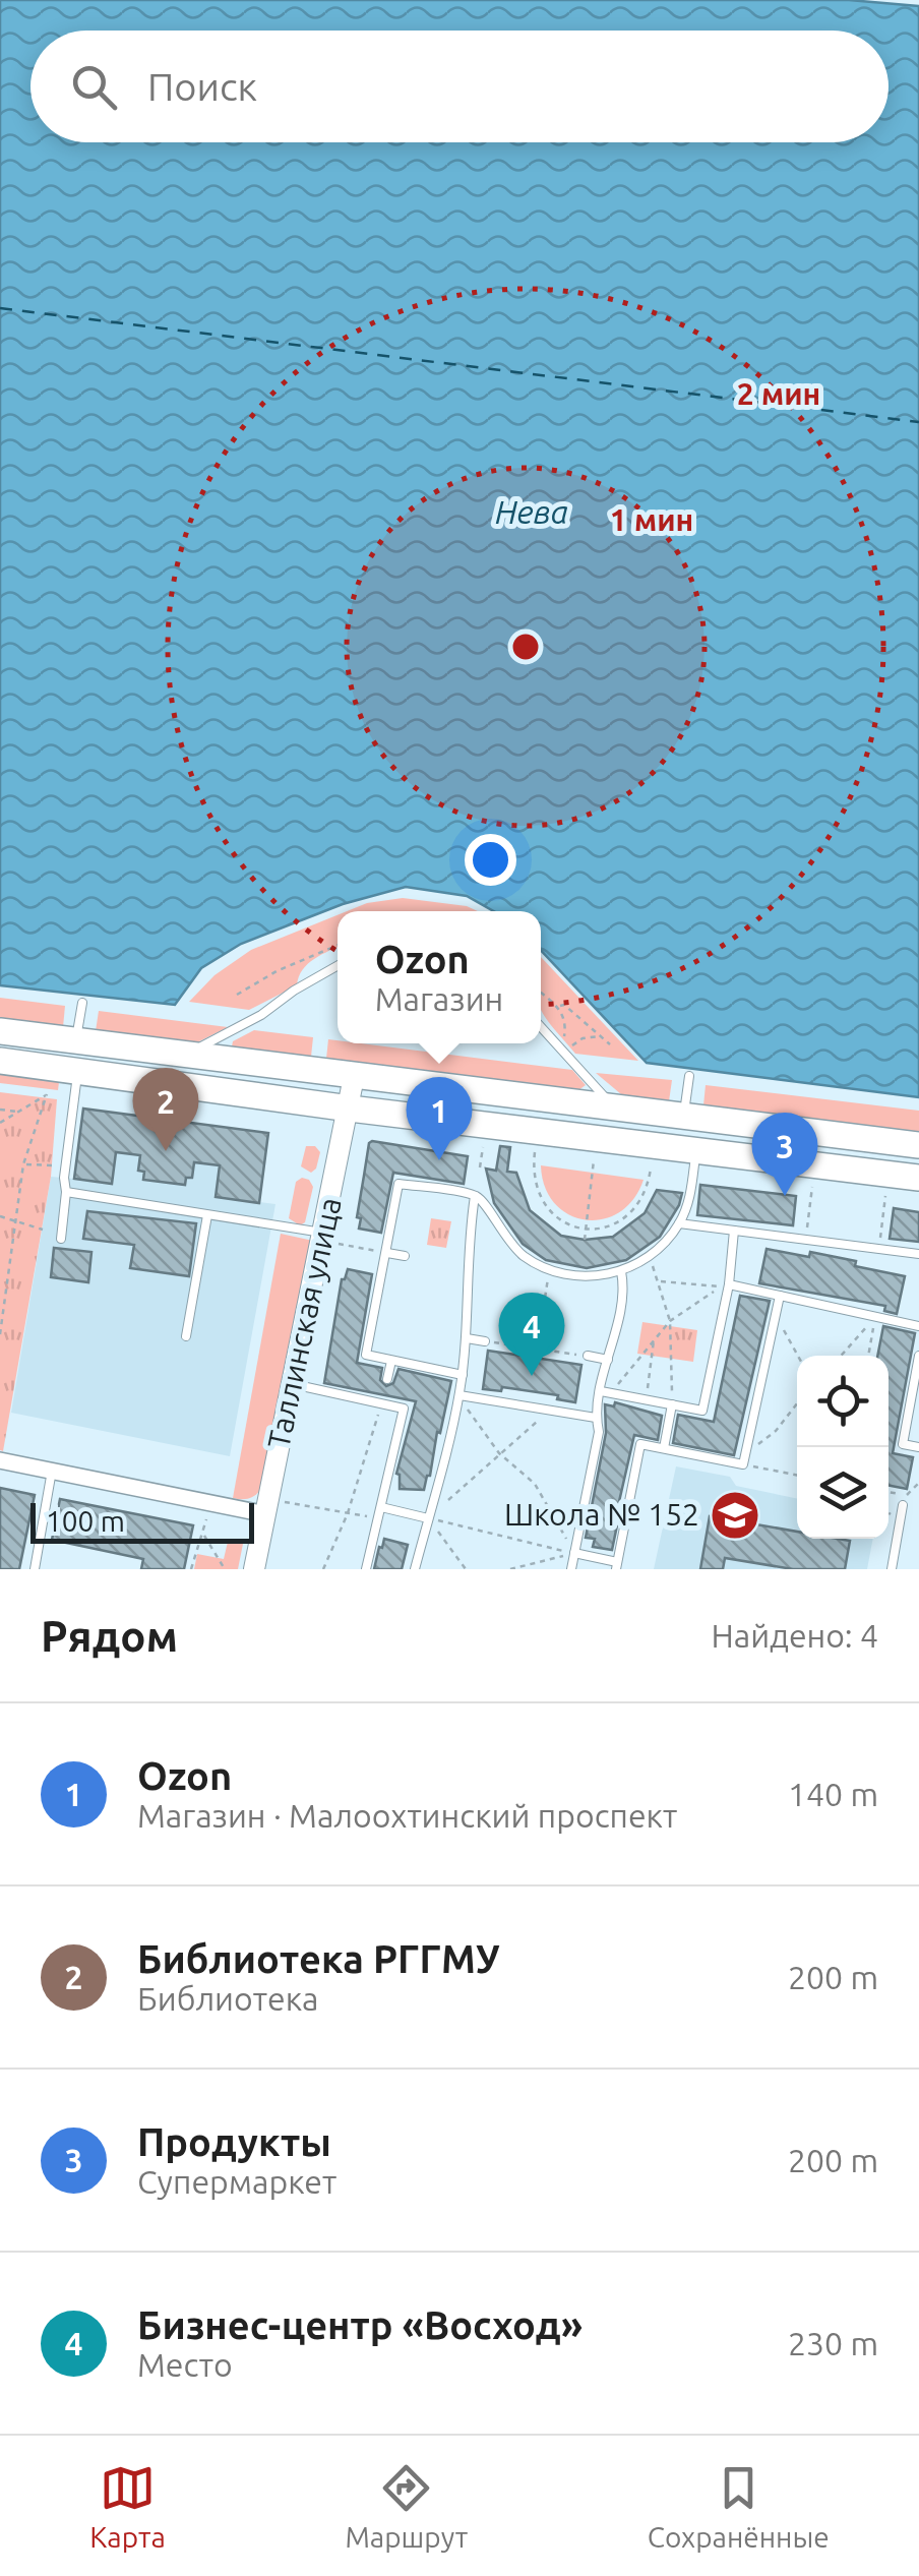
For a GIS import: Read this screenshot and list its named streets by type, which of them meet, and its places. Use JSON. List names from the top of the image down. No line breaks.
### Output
{"streets":{"street":["Таллинская улица"]},"water":["Нева"],"places":{"school or university":["Школа № 152"]},"scale_bar":"100 m","page":{"search":"Поиск","popup":["Ozon","Магазин"],"pins":["2","1","3","4"],"scale":"100 m","heading":["Рядом","Найдено: 4"],"list":[{"mark":"1","name":"Ozon","note":"Магазин · Малоохтинский проспект","value":"140 m"},{"mark":"2","name":"Библиотека РГГМУ","note":"Библиотека","value":"200 m"},{"mark":"3","name":"Продукты","note":"Супермаркет","value":"200 m"},{"mark":"4","name":"Бизнес-центр «Восход»","note":"Место","value":"230 m"}],"nav":["Карта","Маршрут","Сохранённые"]},"rings":["2 мин","1 мин"]}
